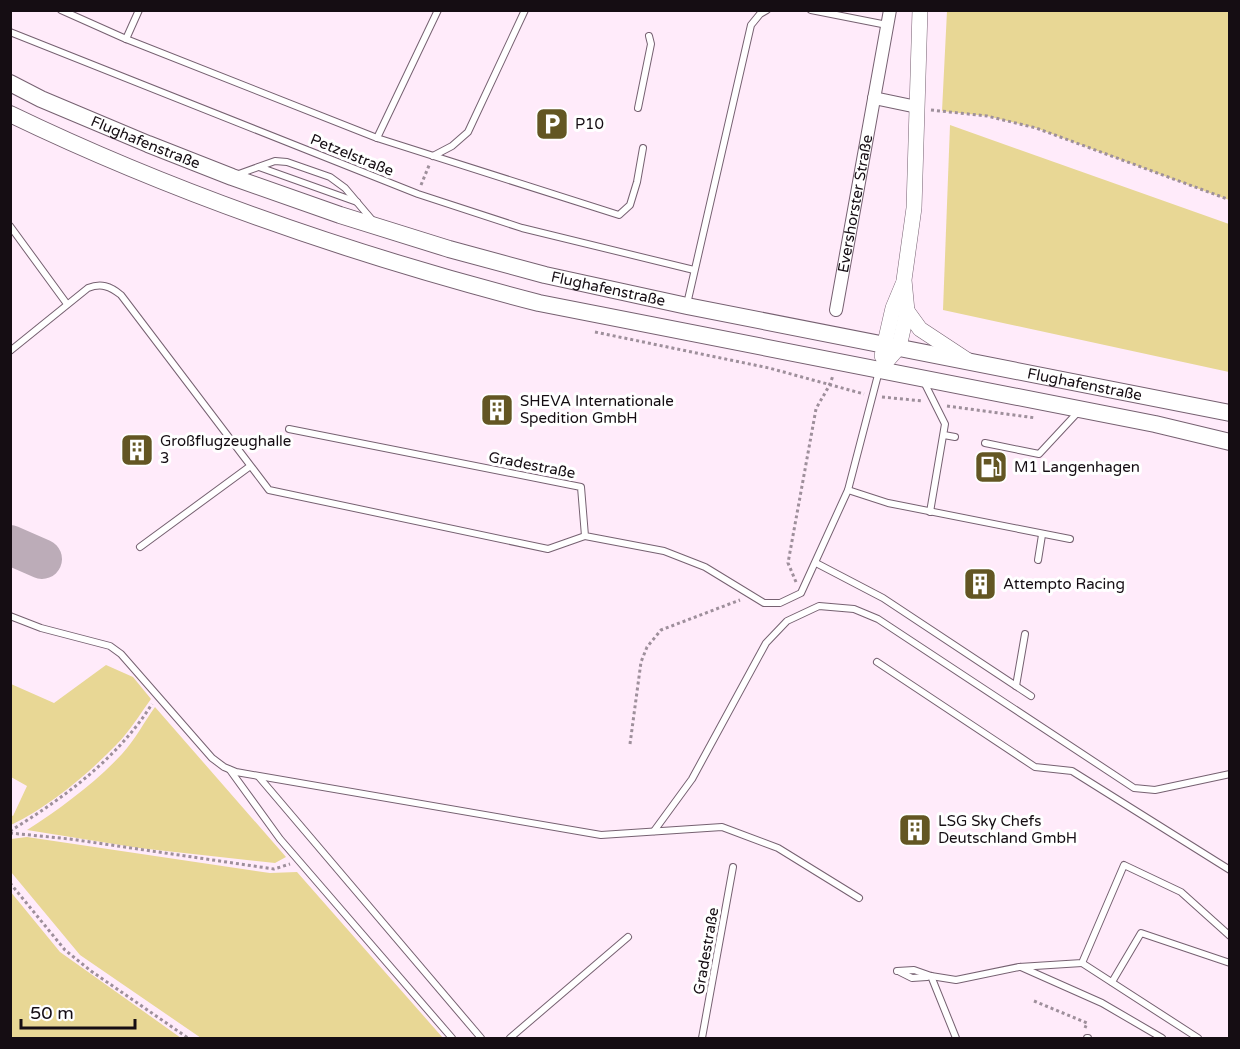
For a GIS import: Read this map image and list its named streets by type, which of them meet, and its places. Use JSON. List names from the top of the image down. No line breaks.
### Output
{"streets":{"main road":["Flughafenstraße"],"street":["Evershorster Straße"],"lane":["Petzelstraße","Gradestraße"]},"places":{"parking":["P10"],"building":["SHEVA Internationale Spedition GmbH","Großflugzeughalle 3","Attempto Racing","LSG Sky Chefs Deutschland GmbH"],"fuel station":["M1 Langenhagen"]},"scale_bar":"50 m"}
